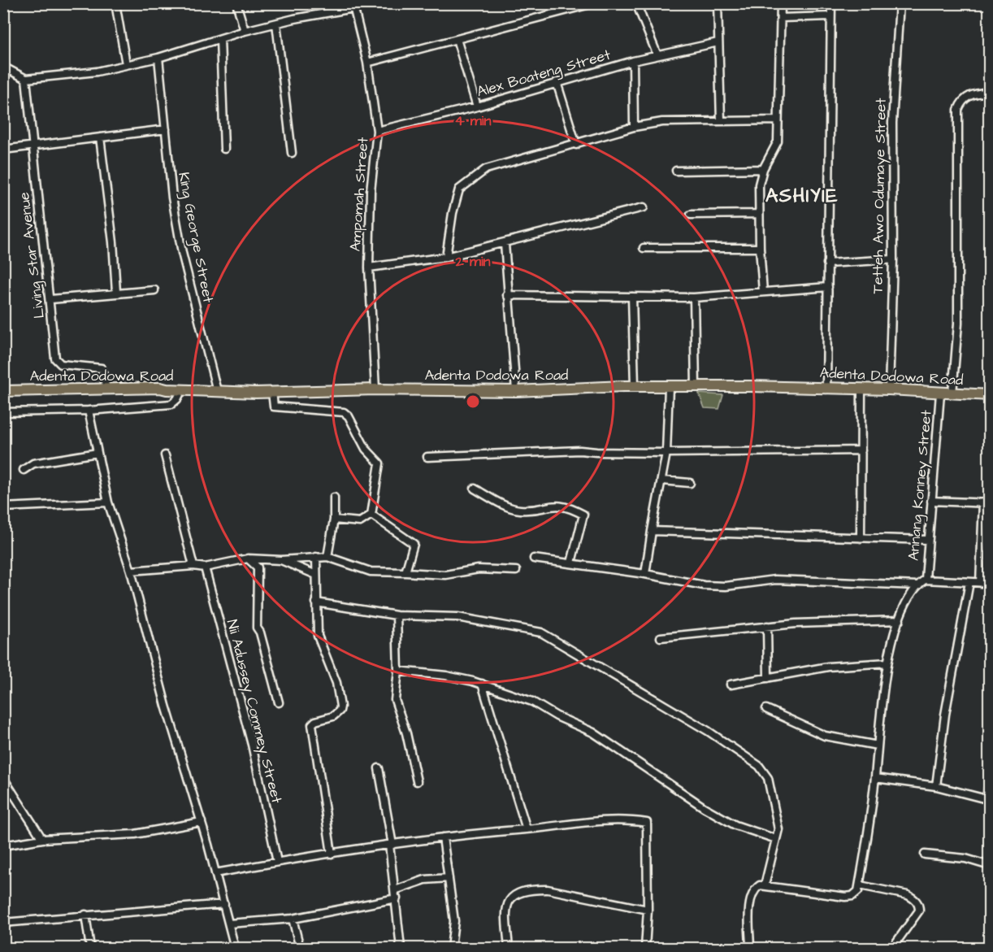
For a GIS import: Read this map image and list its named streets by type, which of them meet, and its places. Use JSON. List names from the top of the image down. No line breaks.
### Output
{"streets":{"main road":["Adenta Dodowa Road"],"street":["Alex Boateng Street","Ampomah Street","Tetteh Awo Odumaye Street","King George Street","Living Star Avenue","Annang Konney Street","Nii Adussey Commey Street"]},"crossings":[["Alex Boateng Street","Ampomah Street"],["Ampomah Street","Adenta Dodowa Road"],["Tetteh Awo Odumaye Street","Adenta Dodowa Road"],["King George Street","Adenta Dodowa Road"],["Living Star Avenue","Adenta Dodowa Road"],["Adenta Dodowa Road","Annang Konney Street"]],"districts":["ASHIYIE"],"rings":["4 min","2 min"]}
